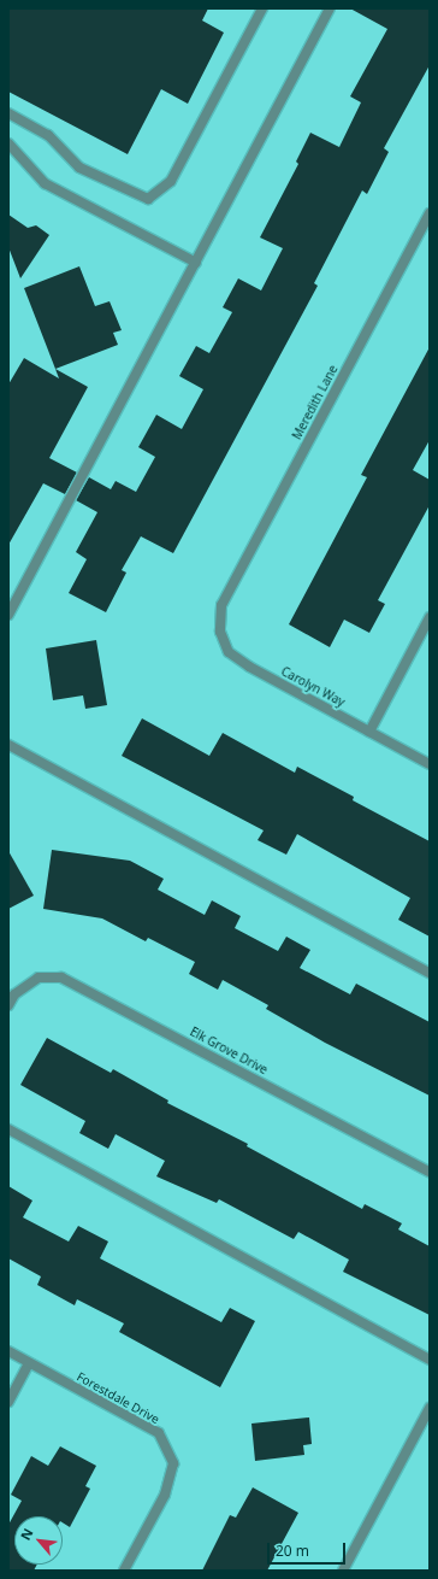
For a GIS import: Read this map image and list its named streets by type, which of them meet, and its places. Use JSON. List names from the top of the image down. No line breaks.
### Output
{"streets":{"street":["Meredith Lane","Carolyn Way","Elk Grove Drive","Forestdale Drive"]},"crossings":[["Meredith Lane","Carolyn Way"]],"scale_bar":"20 m","north":"top left"}
